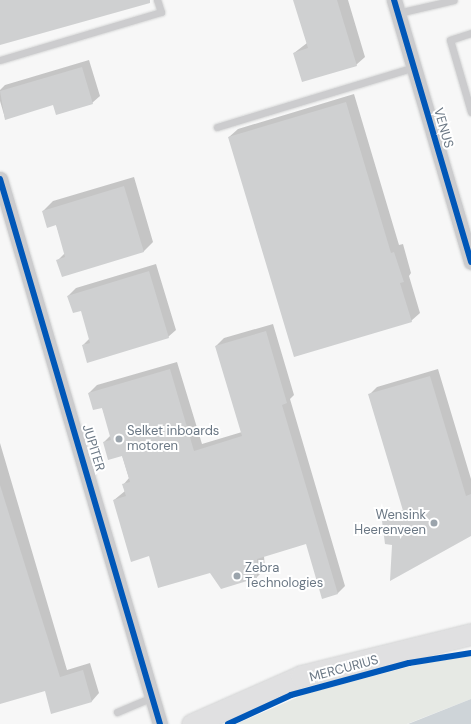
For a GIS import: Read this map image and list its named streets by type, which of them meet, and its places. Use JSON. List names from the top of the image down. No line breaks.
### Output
{"streets":{"main road":["MERCURIUS"],"street":["VENUS","JUPITER"]},"places":["Selket inboards motoren","Wensink Heerenveen","Zebra Technologies"]}
